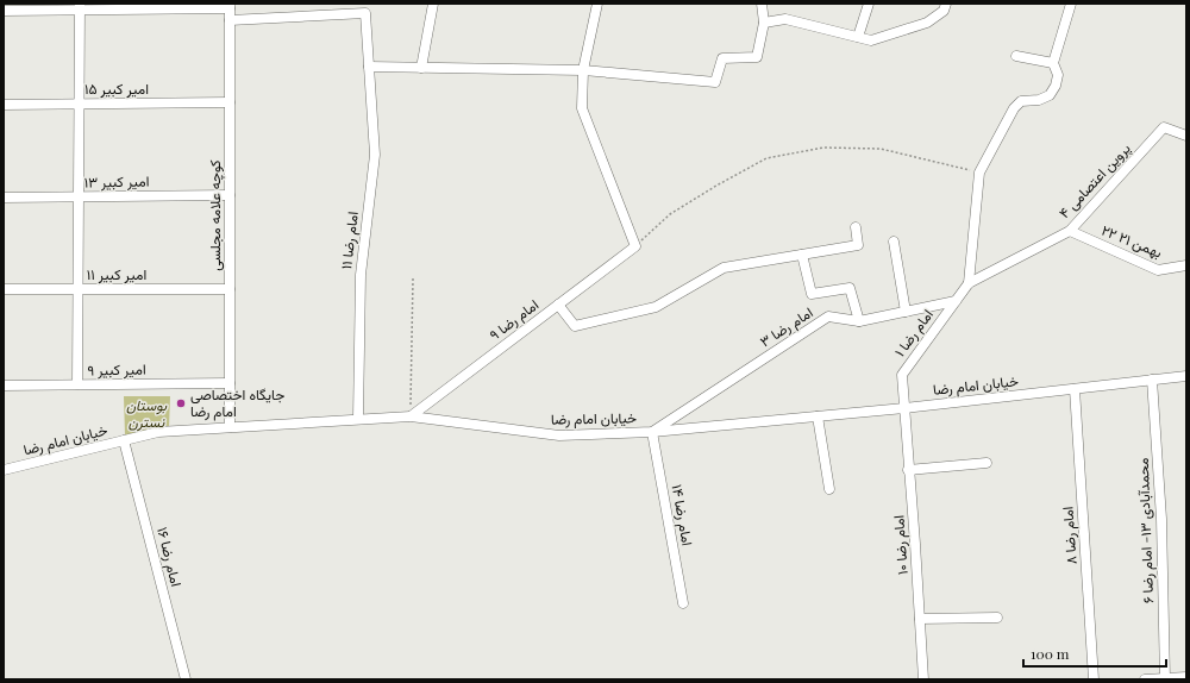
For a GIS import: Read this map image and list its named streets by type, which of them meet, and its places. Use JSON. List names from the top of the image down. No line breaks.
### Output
{"streets":{"street":["امیر کبیر ۱۵","پروین اعتصامی ۴","امیر کبیر ۱۳","کوچه علامه مجلسی","امام رضا ۱۱","۲۲ بهمن ۲۱","امیر کبیر ۱۱","امام رضا ۹","امام رضا ۳","امام رضا ۱","امیر کبیر ۹","خیابان امام رضا","امام رضا ۱۴","محمدآبادی ۱۳- امام رضا ۶","امام رضا ۸","امام رضا ۱۰","امام رضا ۱۶"]},"crossings":[["امیر کبیر ۱۵","کوچه علامه مجلسی"],["پروین اعتصامی ۴","۲۲ بهمن ۲۱"],["پروین اعتصامی ۴","امام رضا ۱"],["امیر کبیر ۱۳","کوچه علامه مجلسی"],["کوچه علامه مجلسی","امام رضا ۱۱"],["کوچه علامه مجلسی","امیر کبیر ۱۱"],["کوچه علامه مجلسی","امیر کبیر ۹"],["کوچه علامه مجلسی","خیابان امام رضا"],["امام رضا ۱۱","خیابان امام رضا"],["امام رضا ۹","خیابان امام رضا"],["امام رضا ۳","امام رضا ۱"],["امام رضا ۳","خیابان امام رضا"],["امام رضا ۳","امام رضا ۱۴"],["امام رضا ۱","خیابان امام رضا"],["امام رضا ۱","امام رضا ۱۰"],["خیابان امام رضا","امام رضا ۱۴"],["خیابان امام رضا","محمدآبادی ۱۳- امام رضا ۶"],["خیابان امام رضا","امام رضا ۸"],["خیابان امام رضا","امام رضا ۱۰"],["خیابان امام رضا","امام رضا ۱۶"]],"parks":["بوستان نسترن"],"places":["جایگاه اختصاصی امام رضا"],"scale_bar":"100 m"}
